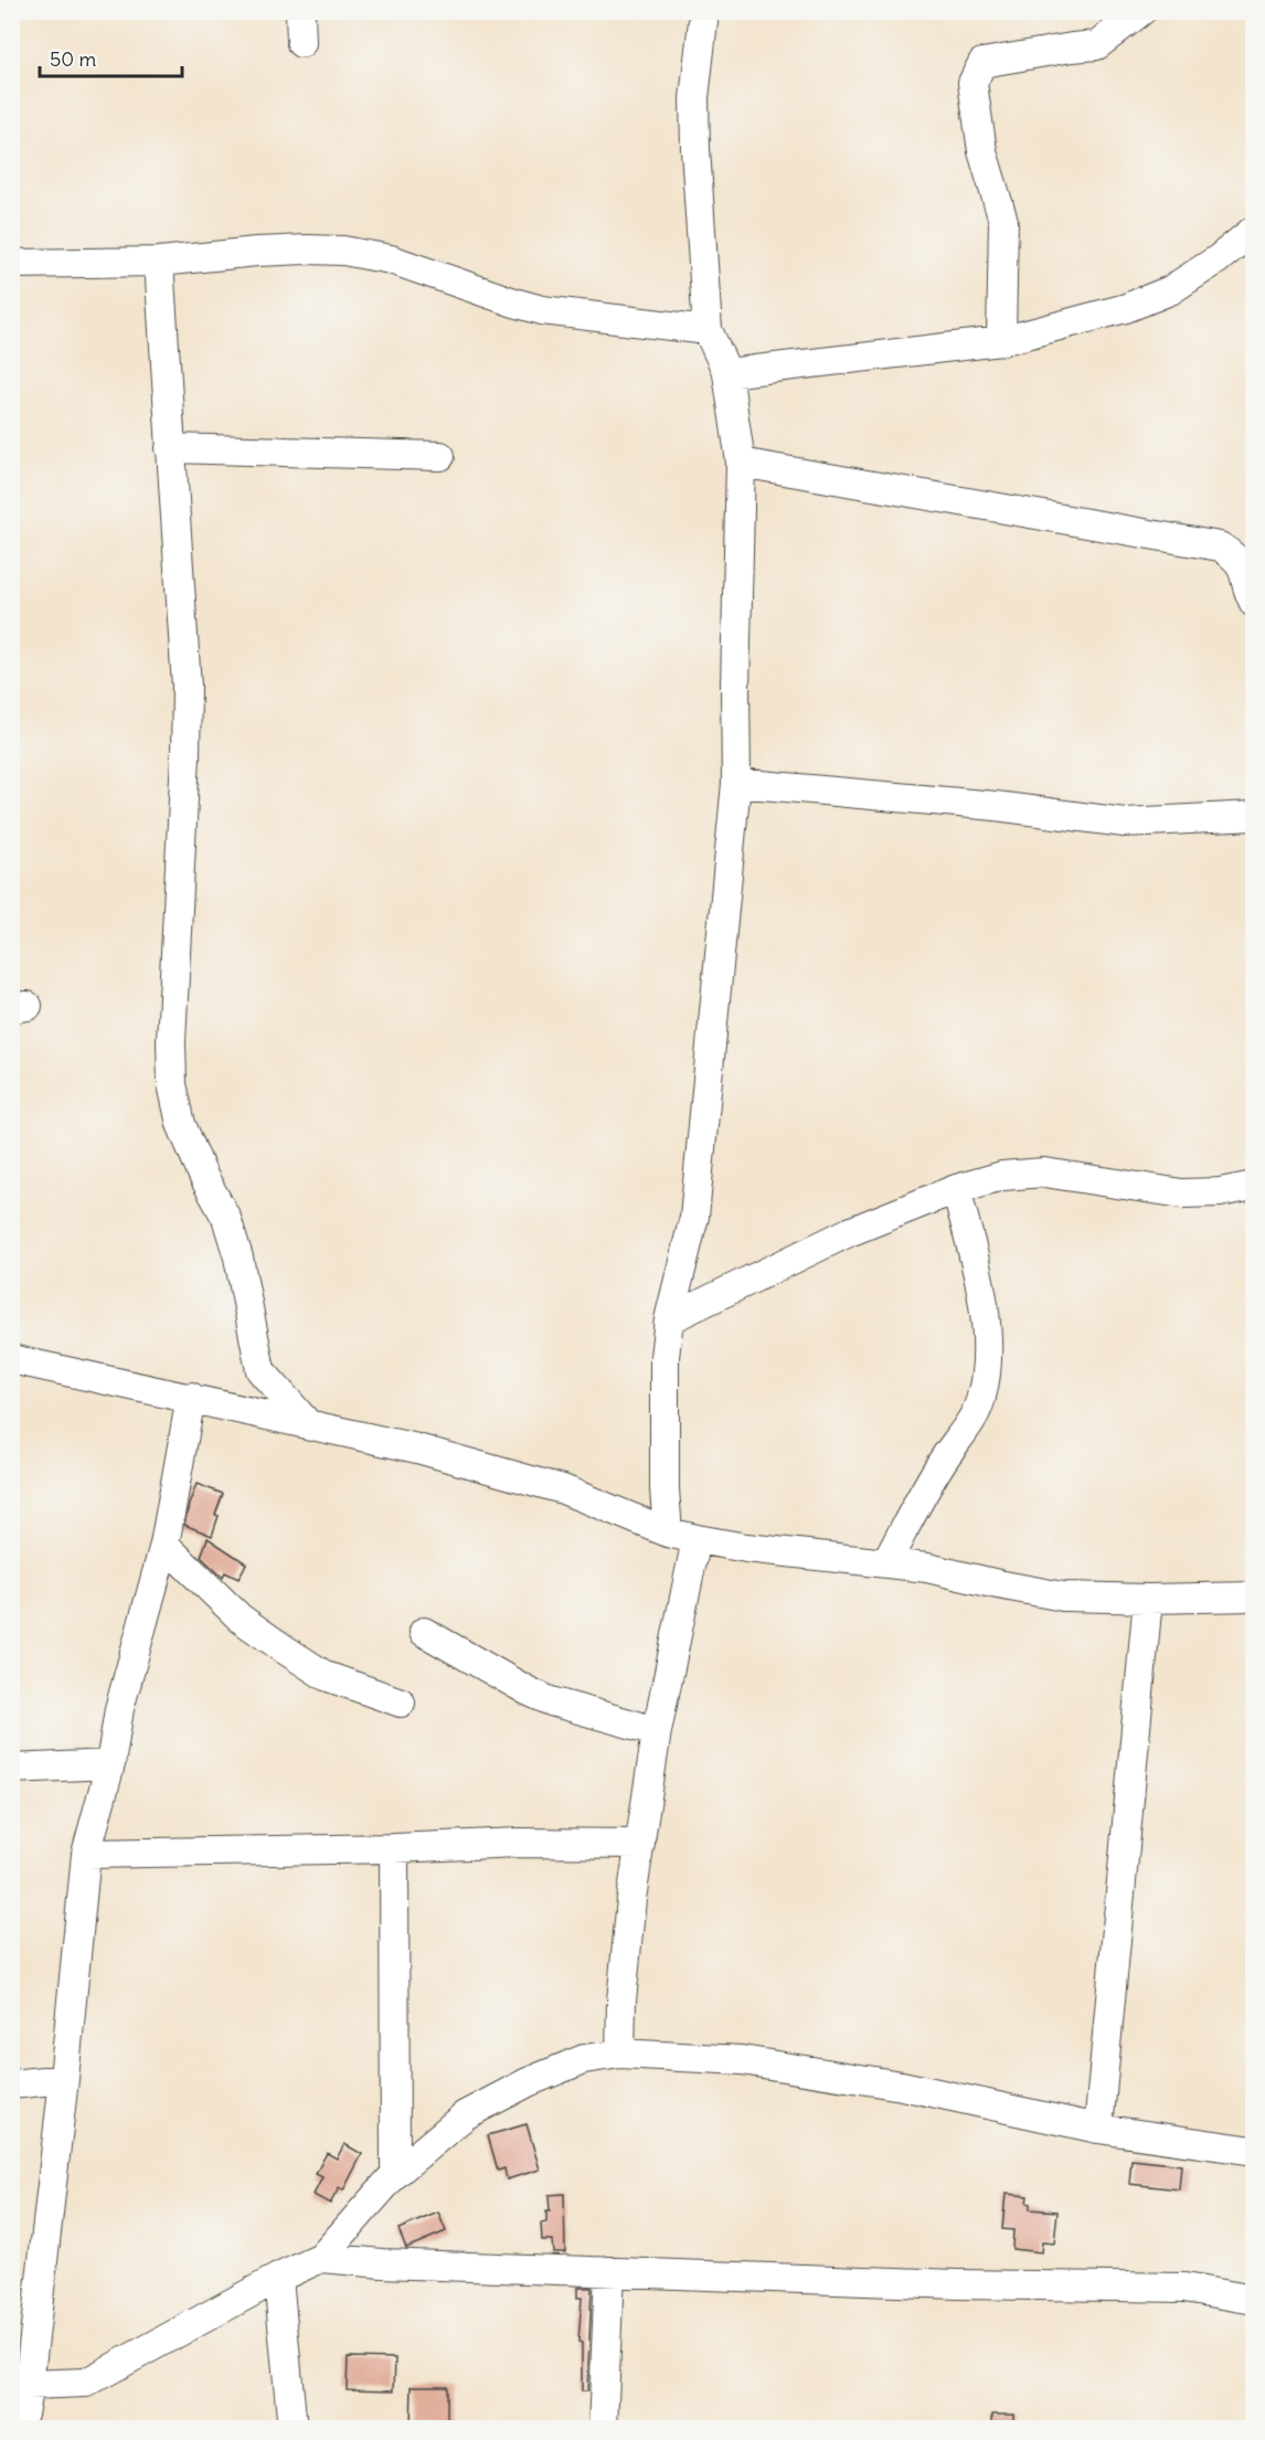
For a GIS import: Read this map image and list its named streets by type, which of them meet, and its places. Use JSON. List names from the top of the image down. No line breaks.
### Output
{"scale_bar":"50 m"}
